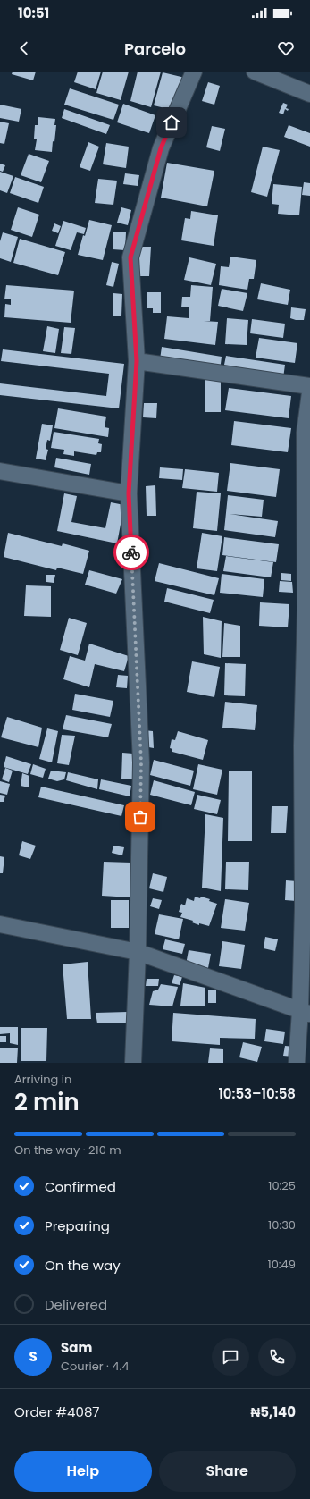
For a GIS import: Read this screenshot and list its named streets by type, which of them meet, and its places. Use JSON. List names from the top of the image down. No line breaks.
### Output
{"page":{"status":"10:51","header":"Parcelo","heading":["2 min","Arriving in","10:53–10:58"],"panel":["Sam","Courier · 4.4","Order #4087","₦5,140"],"bar":"On the way · 210 m","list":[["Confirmed","10:25"],["Preparing","10:30"],["On the way","10:49"],"Delivered"],"round":"S","buttons":["Help","Share"]}}
